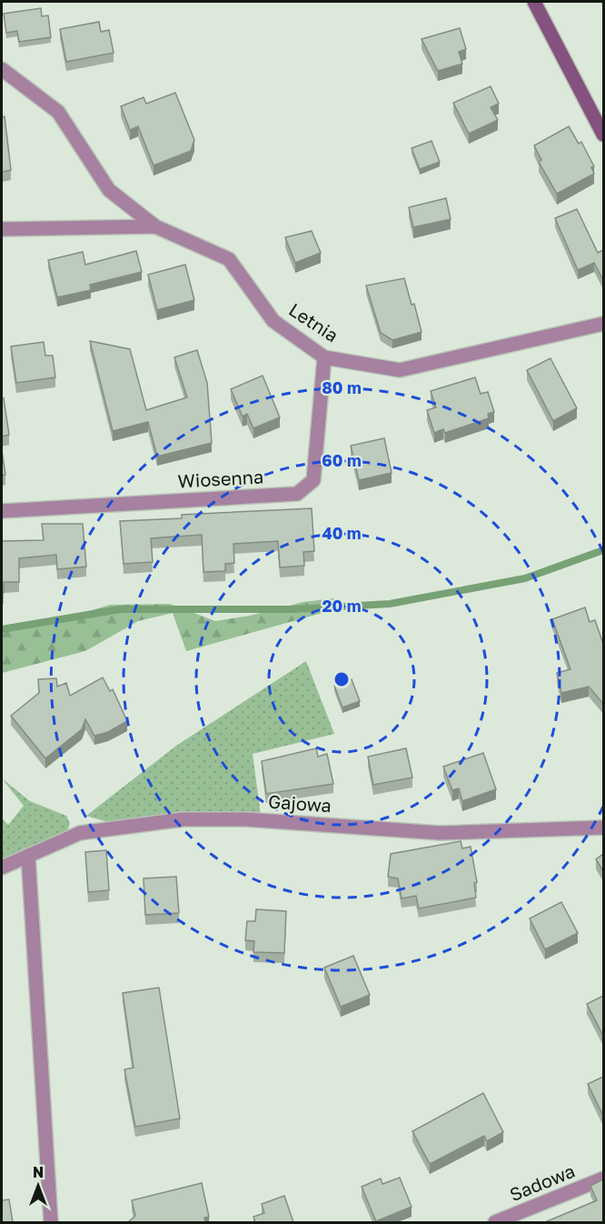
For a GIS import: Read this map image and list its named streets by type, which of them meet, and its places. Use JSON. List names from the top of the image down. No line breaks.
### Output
{"streets":{"street":["Letnia","Wiosenna","Gajowa","Sadowa"]},"crossings":[["Letnia","Wiosenna"]],"north":"top","rings":["80 m","60 m","40 m","20 m"]}
